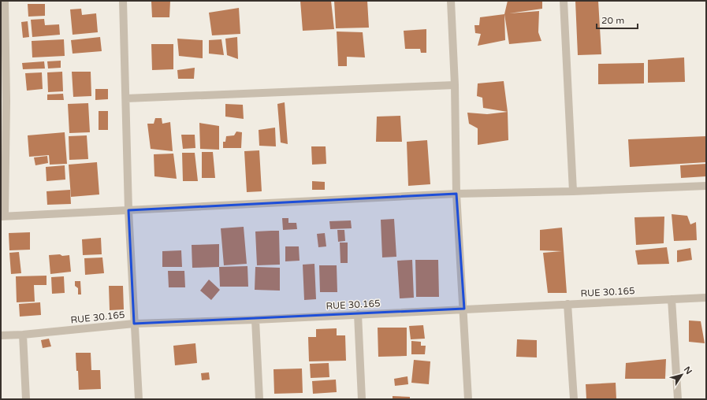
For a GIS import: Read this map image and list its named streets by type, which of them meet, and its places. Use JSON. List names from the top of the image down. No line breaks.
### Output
{"streets":{"street":["RUE 30.165"]},"scale_bar":"20 m","north":"top right"}
